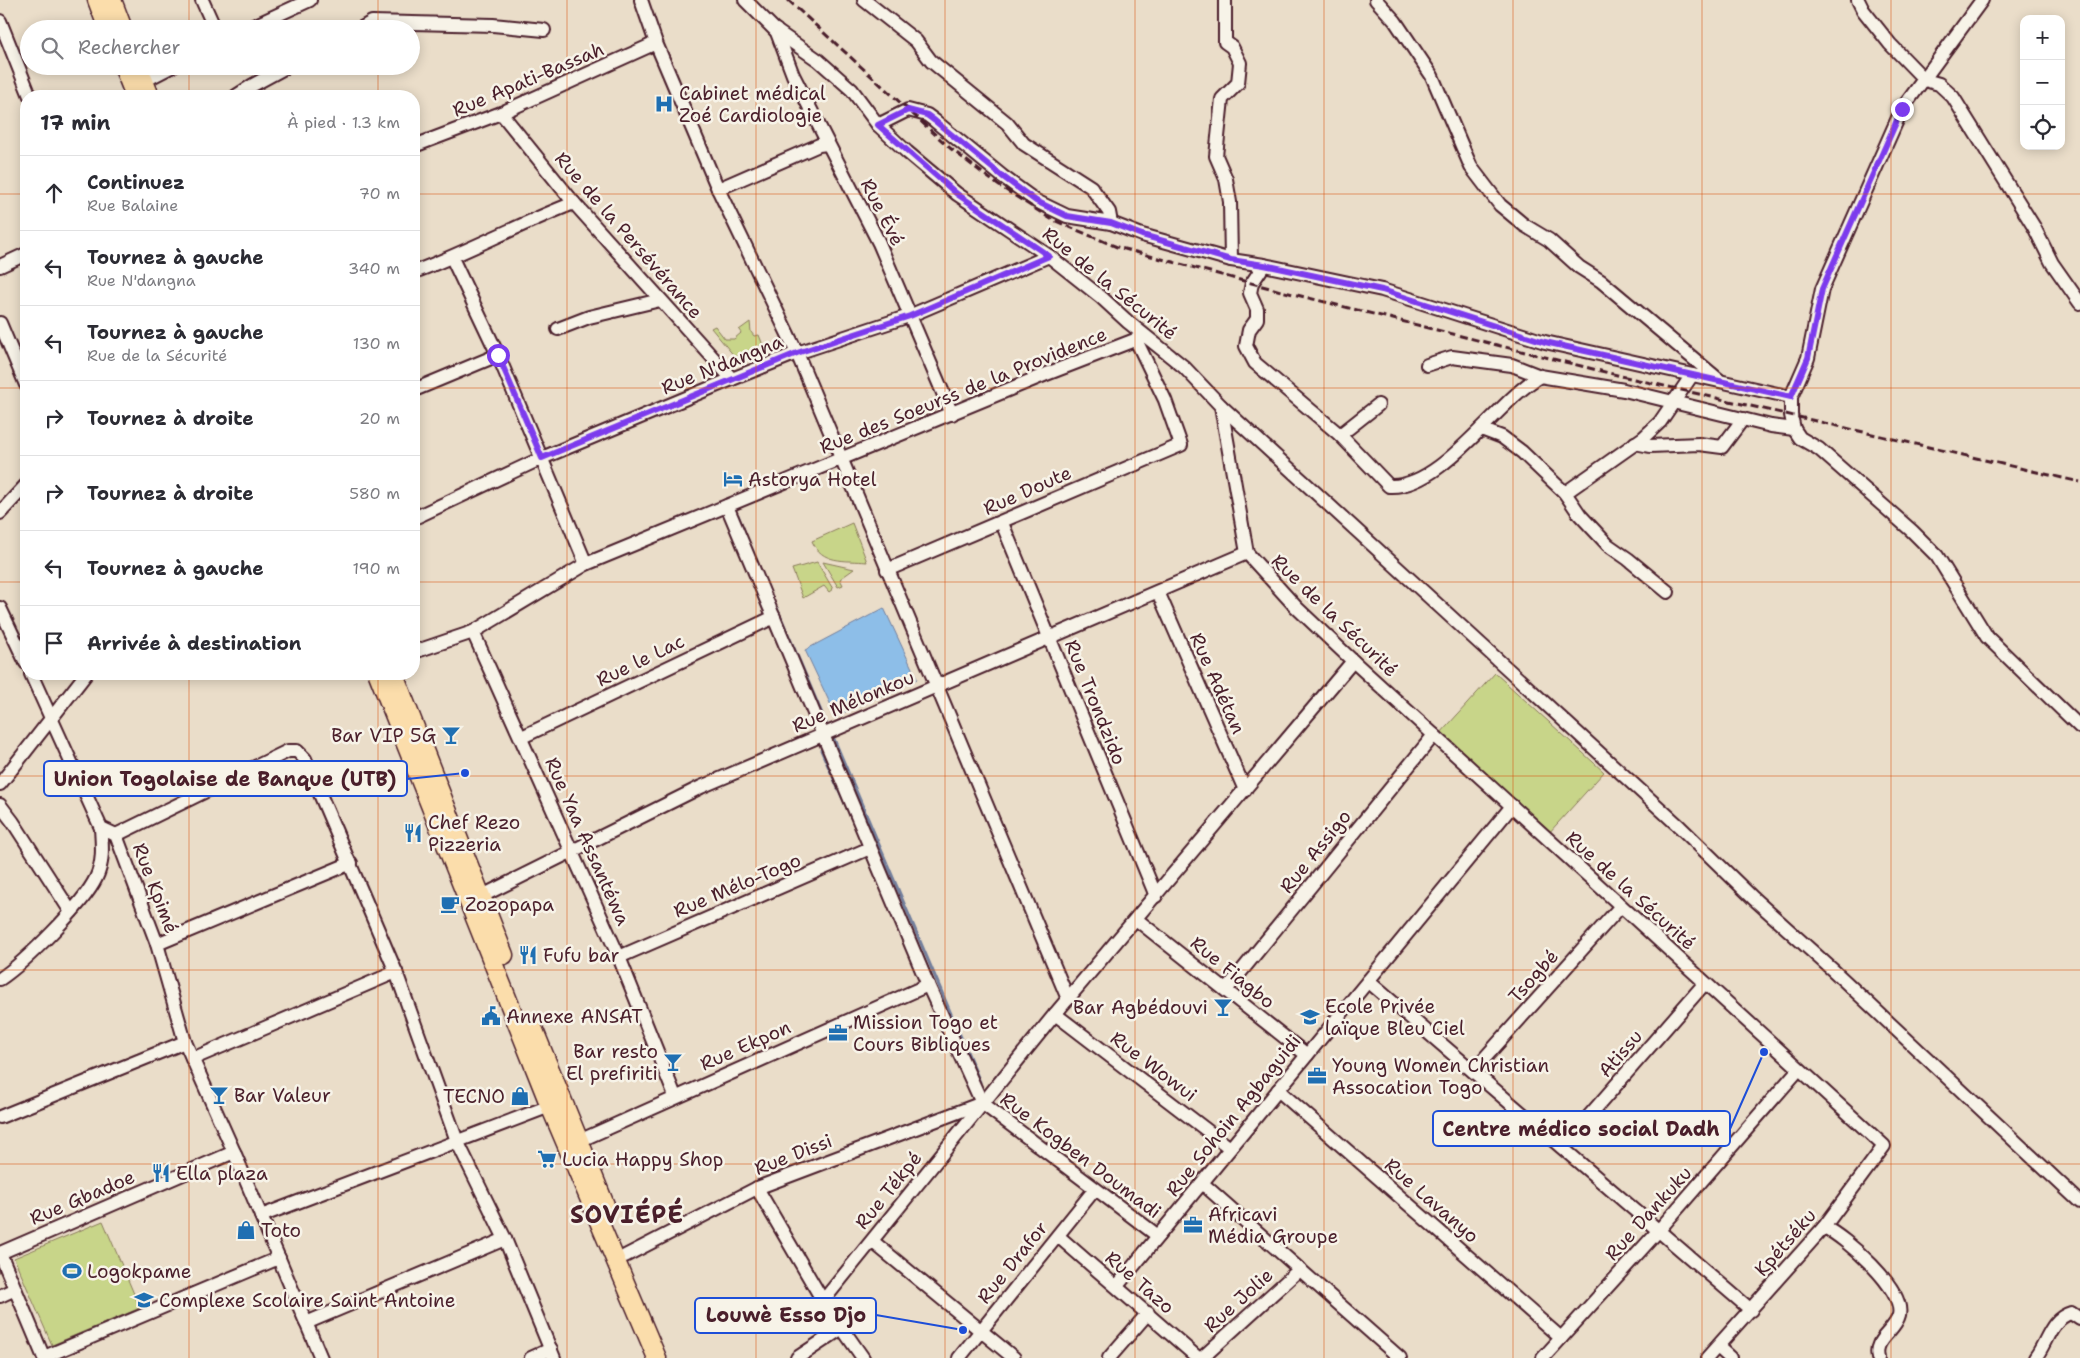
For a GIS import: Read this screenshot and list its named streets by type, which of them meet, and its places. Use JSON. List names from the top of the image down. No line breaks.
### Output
{"streets":{"street":["Rue Apati-Bassah","Rue Évé","Rue de la Persévérance","Rue de la Sécurité","Rue N'dangna","Rue des Soeurss de la Providence","Rue Doute","Rue le Lac","Rue Adétan","Rue Mélonkou","Rue Trondzido","Rue Yaa Assantéwa","Rue Assigo","Rue Mélo-Togo","Rue Kpimé","Rue Fiagbo","Tsogbé","Rue Ekpon","Atissu","Rue Wowui","Rue Sohoin Agbaguidi","Rue Dissi","Rue Kogben Doumadi","Rue Tékpé","Rue Gbadoe","Rue Lavanyo","Rue Dankuku","Kpétséku","Rue Drafor","Rue Tazo","Rue Jolie"]},"crossings":[["Rue Apati-Bassah","Rue de la Persévérance"],["Rue Évé","Rue de la Sécurité"],["Rue Évé","Rue N'dangna"],["Rue Évé","Rue des Soeurss de la Providence"],["Rue de la Persévérance","Rue N'dangna"],["Rue de la Sécurité","Rue N'dangna"],["Rue de la Sécurité","Rue des Soeurss de la Providence"],["Rue de la Sécurité","Rue Doute"],["Rue de la Sécurité","Rue Mélonkou"],["Rue de la Sécurité","Rue Assigo"],["Rue de la Sécurité","Tsogbé"],["Rue de la Sécurité","Atissu"],["Rue de la Sécurité","Rue Sohoin Agbaguidi"],["Rue de la Sécurité","Rue Tékpé"],["Rue de la Sécurité","Rue Dankuku"],["Rue de la Sécurité","Kpétséku"],["Rue des Soeurss de la Providence","Rue Doute"],["Rue des Soeurss de la Providence","Rue Yaa Assantéwa"],["Rue Doute","Rue Trondzido"],["Rue le Lac","Rue Yaa Assantéwa"],["Rue Adétan","Rue Mélonkou"],["Rue Adétan","Rue Tékpé"],["Rue Mélonkou","Rue Trondzido"],["Rue Mélonkou","Rue Yaa Assantéwa"],["Rue Trondzido","Rue Tékpé"],["Rue Yaa Assantéwa","Rue Mélo-Togo"],["Rue Yaa Assantéwa","Rue Ekpon"],["Rue Assigo","Rue Fiagbo"],["Rue Kpimé","Rue Gbadoe"],["Rue Fiagbo","Rue Sohoin Agbaguidi"],["Rue Fiagbo","Rue Tékpé"],["Rue Wowui","Rue Sohoin Agbaguidi"],["Rue Wowui","Rue Tékpé"],["Rue Sohoin Agbaguidi","Rue Kogben Doumadi"],["Rue Sohoin Agbaguidi","Rue Lavanyo"],["Rue Sohoin Agbaguidi","Rue Tazo"],["Rue Dissi","Rue Kogben Doumadi"],["Rue Dissi","Rue Tékpé"],["Rue Kogben Doumadi","Rue Tékpé"],["Rue Kogben Doumadi","Rue Drafor"],["Rue Lavanyo","Rue Dankuku"],["Rue Drafor","Rue Tazo"],["Rue Tazo","Rue Jolie"]],"districts":["SOVIÉPÉ"],"places":{"hospital":["Cabinet médical Zoé Cardiologie"],"hotel":["Astorya Hotel"],"bar":["Bar VIP 5G","Bar Agbédouvi","Bar resto El prefiriti","Bar Valeur"],"other":["Union Togolaise de Banque (UTB)","Centre médico social Dadh","Louwè Esso Djo"],"restaurant":["Chef Rezo Pizzeria","Fufu bar","Ella plaza"],"cafe":["Zozopapa"],"public building":["Annexe ANSAT"],"school or university":["Ecole Privée laïque Bleu Ciel","Complexe Scolaire Saint Antoine"],"office":["Mission Togo et Cours Bibliques","Young Women Christian Assocation Togo","Africavi Média Groupe"],"shop":["TECNO","Toto"],"supermarket":["Lucia Happy Shop"],"sports":["Logokpame"]},"page":{"map_buttons":["+","−"],"search":"Rechercher","heading":["17 min","À pied · 1.3 km"],"list":[["Continuez","Rue Balaine","70 m"],["Tournez à gauche","Rue N'dangna","340 m"],["Tournez à gauche","Rue de la Sécurité","130 m"],["Tournez à droite","20 m"],["Tournez à droite","580 m"],["Tournez à gauche","190 m"],"Arrivée à destination"]}}
